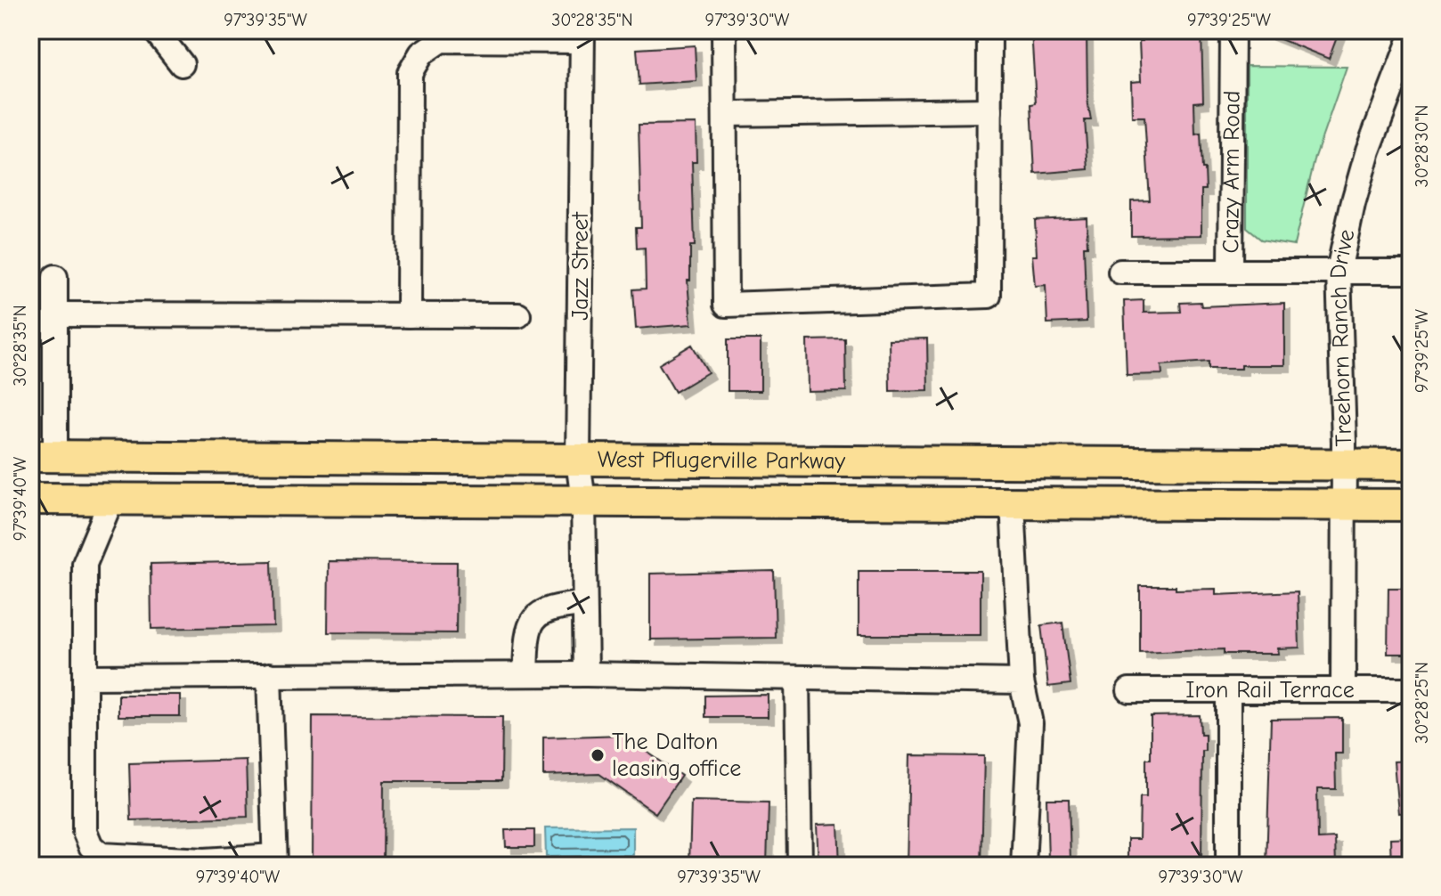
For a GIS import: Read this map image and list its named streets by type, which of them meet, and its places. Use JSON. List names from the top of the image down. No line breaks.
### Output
{"streets":{"main road":["West Pflugerville Parkway"],"street":["Crazy Arm Road","Jazz Street","Treehorn Ranch Drive","Iron Rail Terrace"]},"crossings":[["Jazz Street","West Pflugerville Parkway"],["Treehorn Ranch Drive","West Pflugerville Parkway"],["Treehorn Ranch Drive","Iron Rail Terrace"]],"places":["The Dalton leasing office"],"coordinates":["97°39'35\"W","30°28'35\"N","97°39'30\"W","97°39'25\"W","30°28'30\"N","97°39'40\"W","30°28'25\"N"]}
